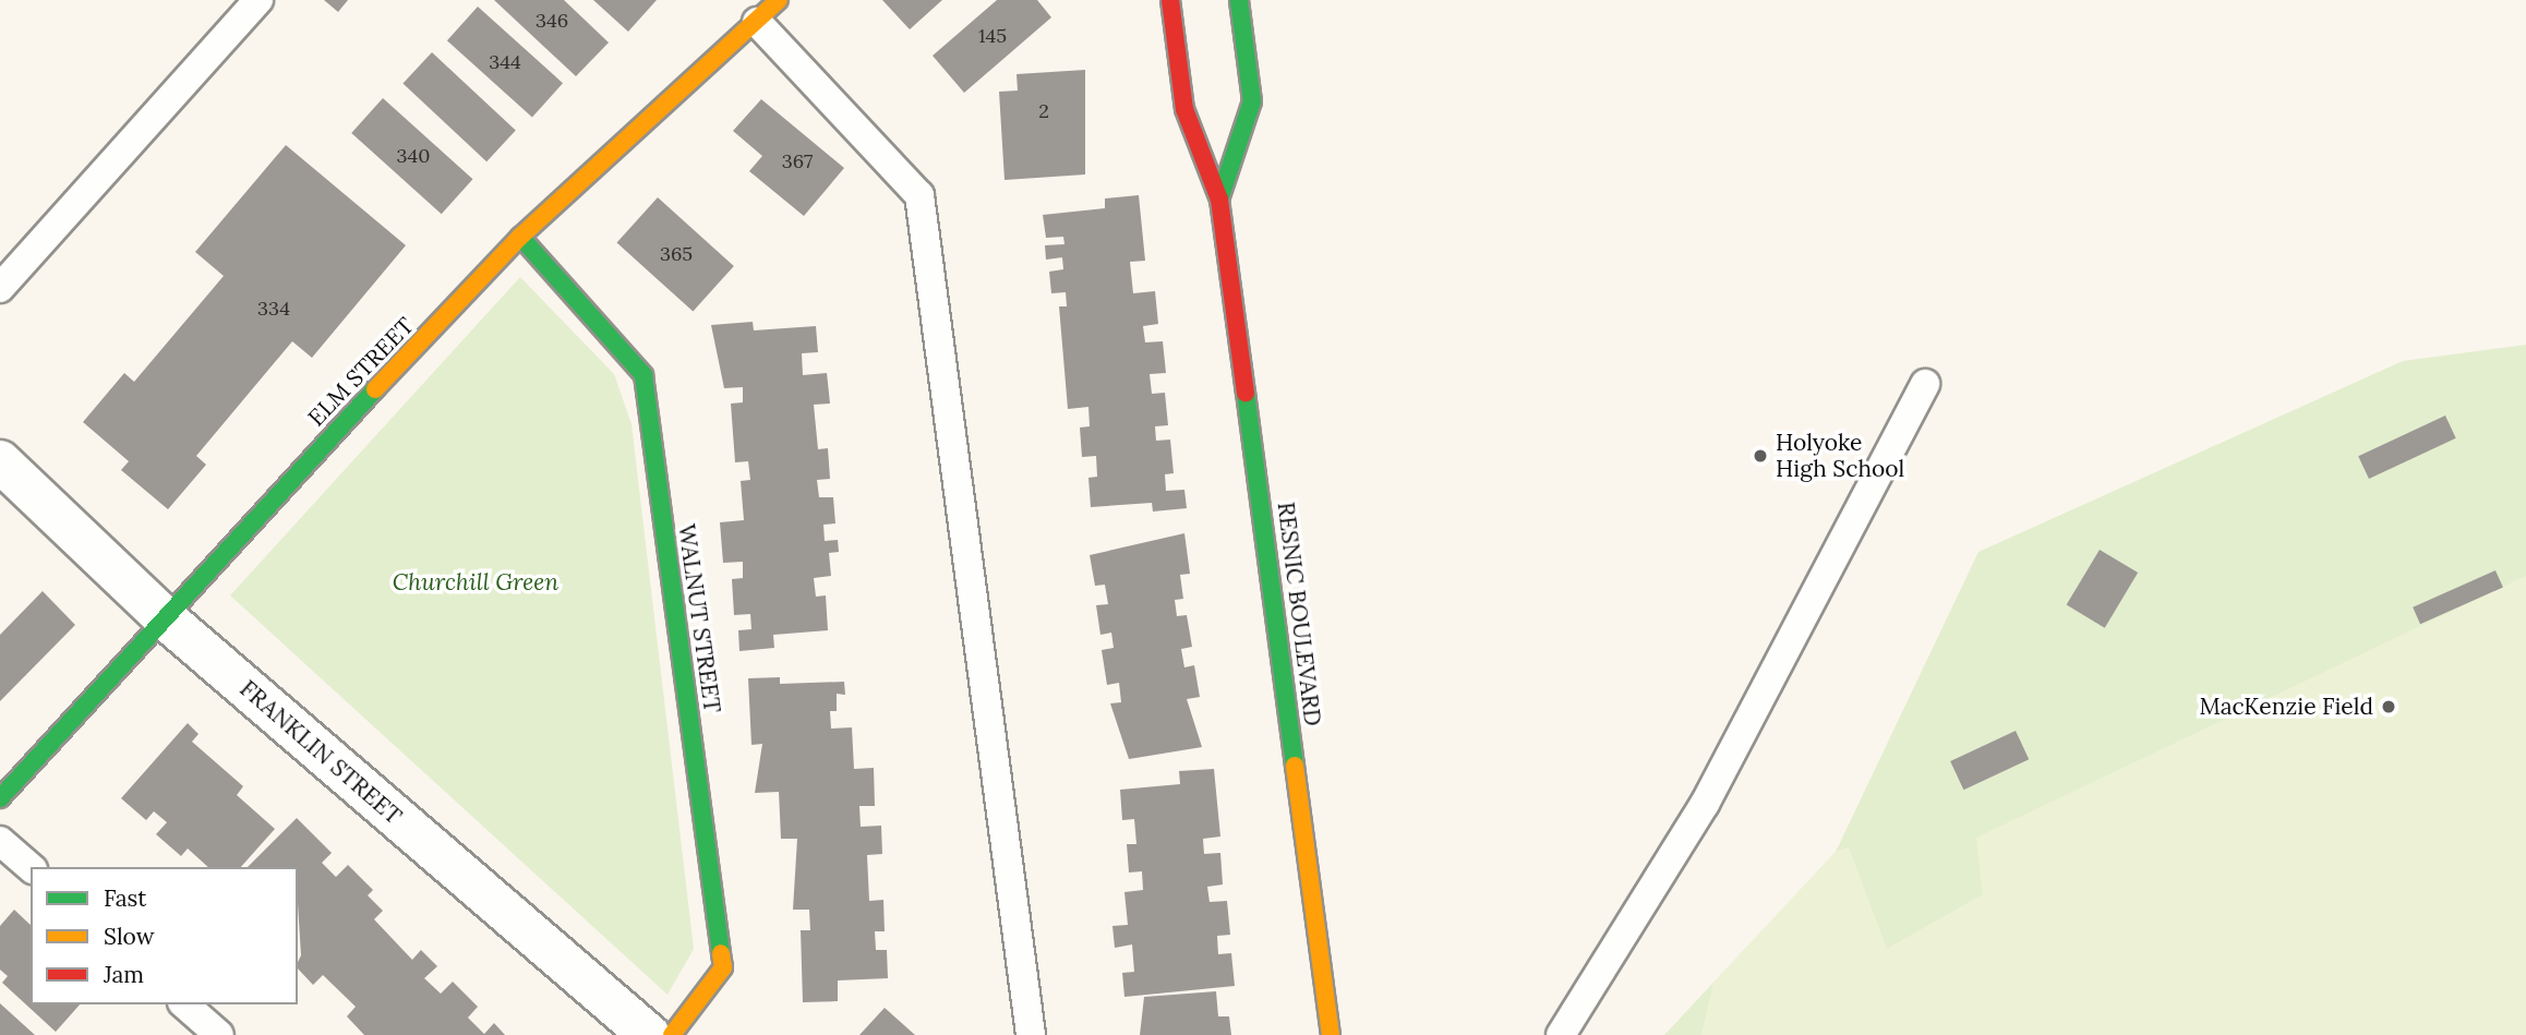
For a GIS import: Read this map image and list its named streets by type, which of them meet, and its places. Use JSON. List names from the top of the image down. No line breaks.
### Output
{"streets":{"street":["ELM STREET","RESNIC BOULEVARD","WALNUT STREET","FRANKLIN STREET"]},"crossings":[["ELM STREET","WALNUT STREET"],["ELM STREET","FRANKLIN STREET"]],"parks":["Churchill Green"],"places":["Holyoke High School","MacKenzie Field"],"house_numbers":["346","145","344","2","340","367","365","334"],"legend":["Fast","Slow","Jam"]}
